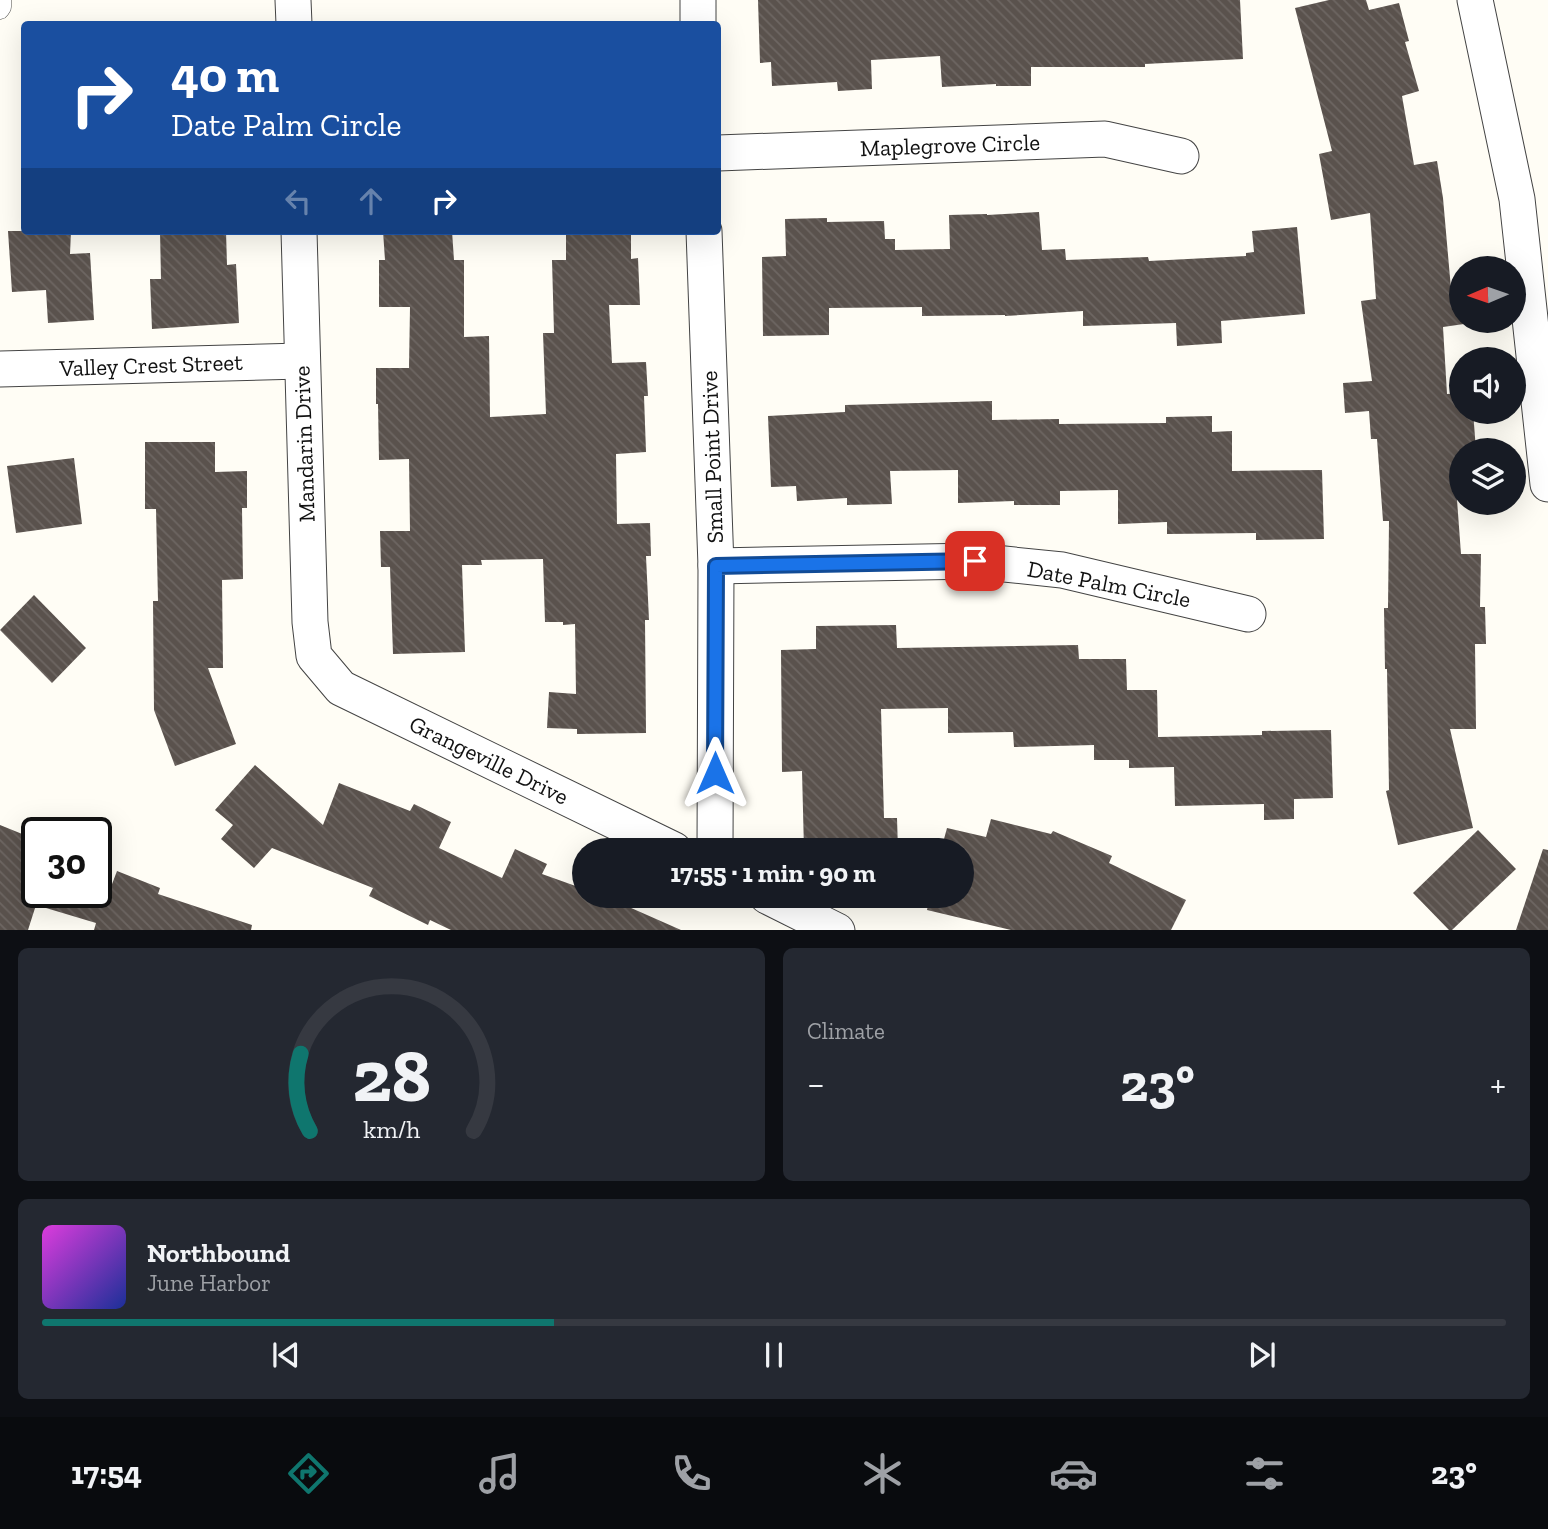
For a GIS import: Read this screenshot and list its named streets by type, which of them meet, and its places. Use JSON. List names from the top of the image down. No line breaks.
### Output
{"streets":{"street":["Maplegrove Circle","Valley Crest Street","Mandarin Drive","Small Point Drive","Date Palm Circle","Grangeville Drive"]},"crossings":[["Valley Crest Street","Mandarin Drive"],["Mandarin Drive","Grangeville Drive"],["Small Point Drive","Date Palm Circle"]],"north":"left","page":{"turn":["40 m","Date Palm Circle"],"limit":"30","trip":"17:55 · 1 min · 90 m","tile":"Climate","heat":["−","23°","+"],"song":["Northbound","June Harbor"],"tabs":["17:54","23°"],"gauge":["28","km/h"]}}
